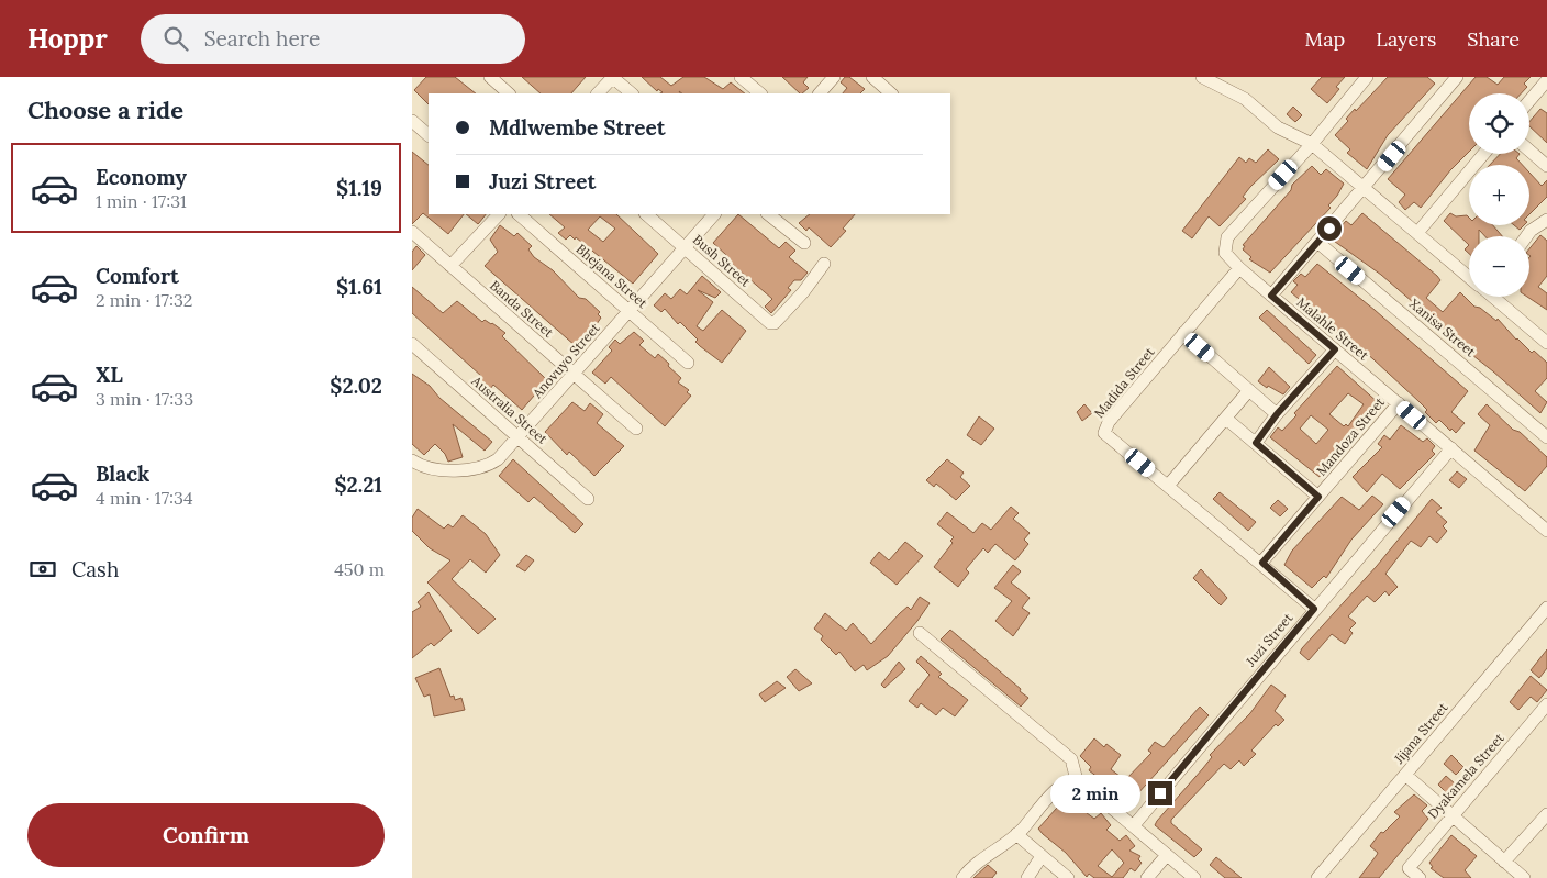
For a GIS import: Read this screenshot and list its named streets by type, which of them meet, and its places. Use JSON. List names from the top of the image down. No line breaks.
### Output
{"streets":{"street":["Bush Street","Bhejana Street","Banda Street","Xanisa Street","Malahle Street","Anovuyo Street","Madida Street","Australia Street","Mandoza Street","Juzi Street","Jijana Street","Dyakamela Street"]},"crossings":[["Bush Street","Anovuyo Street"],["Bhejana Street","Anovuyo Street"],["Banda Street","Anovuyo Street"],["Malahle Street","Madida Street"],["Malahle Street","Mandoza Street"],["Malahle Street","Juzi Street"],["Anovuyo Street","Australia Street"],["Madida Street","Mandoza Street"],["Madida Street","Juzi Street"]],"page":{"header":"Hoppr","search":"Search here","nav":["Map","Layers","Share"],"heading":"Choose a ride","map_buttons":["+","−"],"banner":["Mdlwembe Street","Juzi Street"],"list":[{"name":"Economy","note":"1 min · 17:31","value":"$1.19"},{"name":"Comfort","note":"2 min · 17:32","value":"$1.61"},{"name":"XL","note":"3 min · 17:33","value":"$2.02"},{"name":"Black","note":"4 min · 17:34","value":"$2.21"}],"pay":["Cash","450 m"],"bubble":"2 min","buttons":"Confirm"}}
